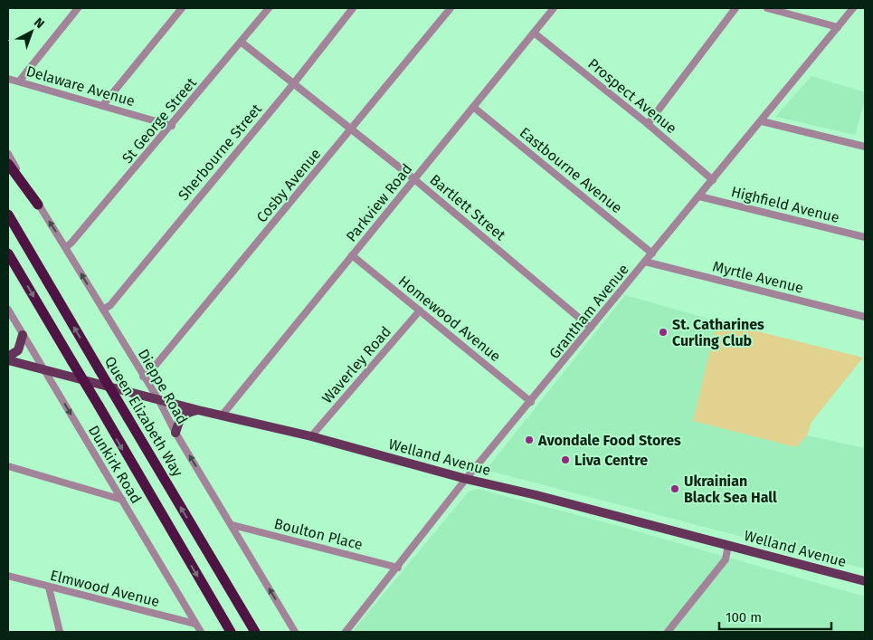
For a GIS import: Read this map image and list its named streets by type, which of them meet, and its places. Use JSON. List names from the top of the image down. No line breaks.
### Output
{"streets":{"highway":["Queen Elizabeth Way"],"main road":["Welland Avenue"],"street":["Delaware Avenue","Prospect Avenue","St George Street","Sherbourne Street","Eastbourne Avenue","Cosby Avenue","Parkview Road","Highfield Avenue","Bartlett Street","Myrtle Avenue","Grantham Avenue","Homewood Avenue","Waverley Road","Dieppe Road","Dunkirk Road","Boulton Place","Elmwood Avenue"]},"crossings":[["Delaware Avenue","St George Street"],["Prospect Avenue","Parkview Road"],["Prospect Avenue","Grantham Avenue"],["St George Street","Bartlett Street"],["St George Street","Dieppe Road"],["Sherbourne Street","Bartlett Street"],["Sherbourne Street","Dieppe Road"],["Eastbourne Avenue","Parkview Road"],["Eastbourne Avenue","Grantham Avenue"],["Cosby Avenue","Bartlett Street"],["Cosby Avenue","Dieppe Road"],["Parkview Road","Bartlett Street"],["Parkview Road","Homewood Avenue"],["Parkview Road","Welland Avenue"],["Highfield Avenue","Grantham Avenue"],["Bartlett Street","Grantham Avenue"],["Myrtle Avenue","Grantham Avenue"],["Grantham Avenue","Homewood Avenue"],["Grantham Avenue","Welland Avenue"],["Grantham Avenue","Boulton Place"],["Homewood Avenue","Waverley Road"],["Waverley Road","Welland Avenue"],["Dieppe Road","Welland Avenue"],["Dieppe Road","Boulton Place"],["Welland Avenue","Dunkirk Road"],["Dunkirk Road","Elmwood Avenue"]],"one_way":["Dieppe Road","Dunkirk Road"],"places":["St. Catharines Curling Club","Avondale Food Stores","Liva Centre","Ukrainian Black Sea Hall"],"scale_bar":"100 m","north":"top right"}
